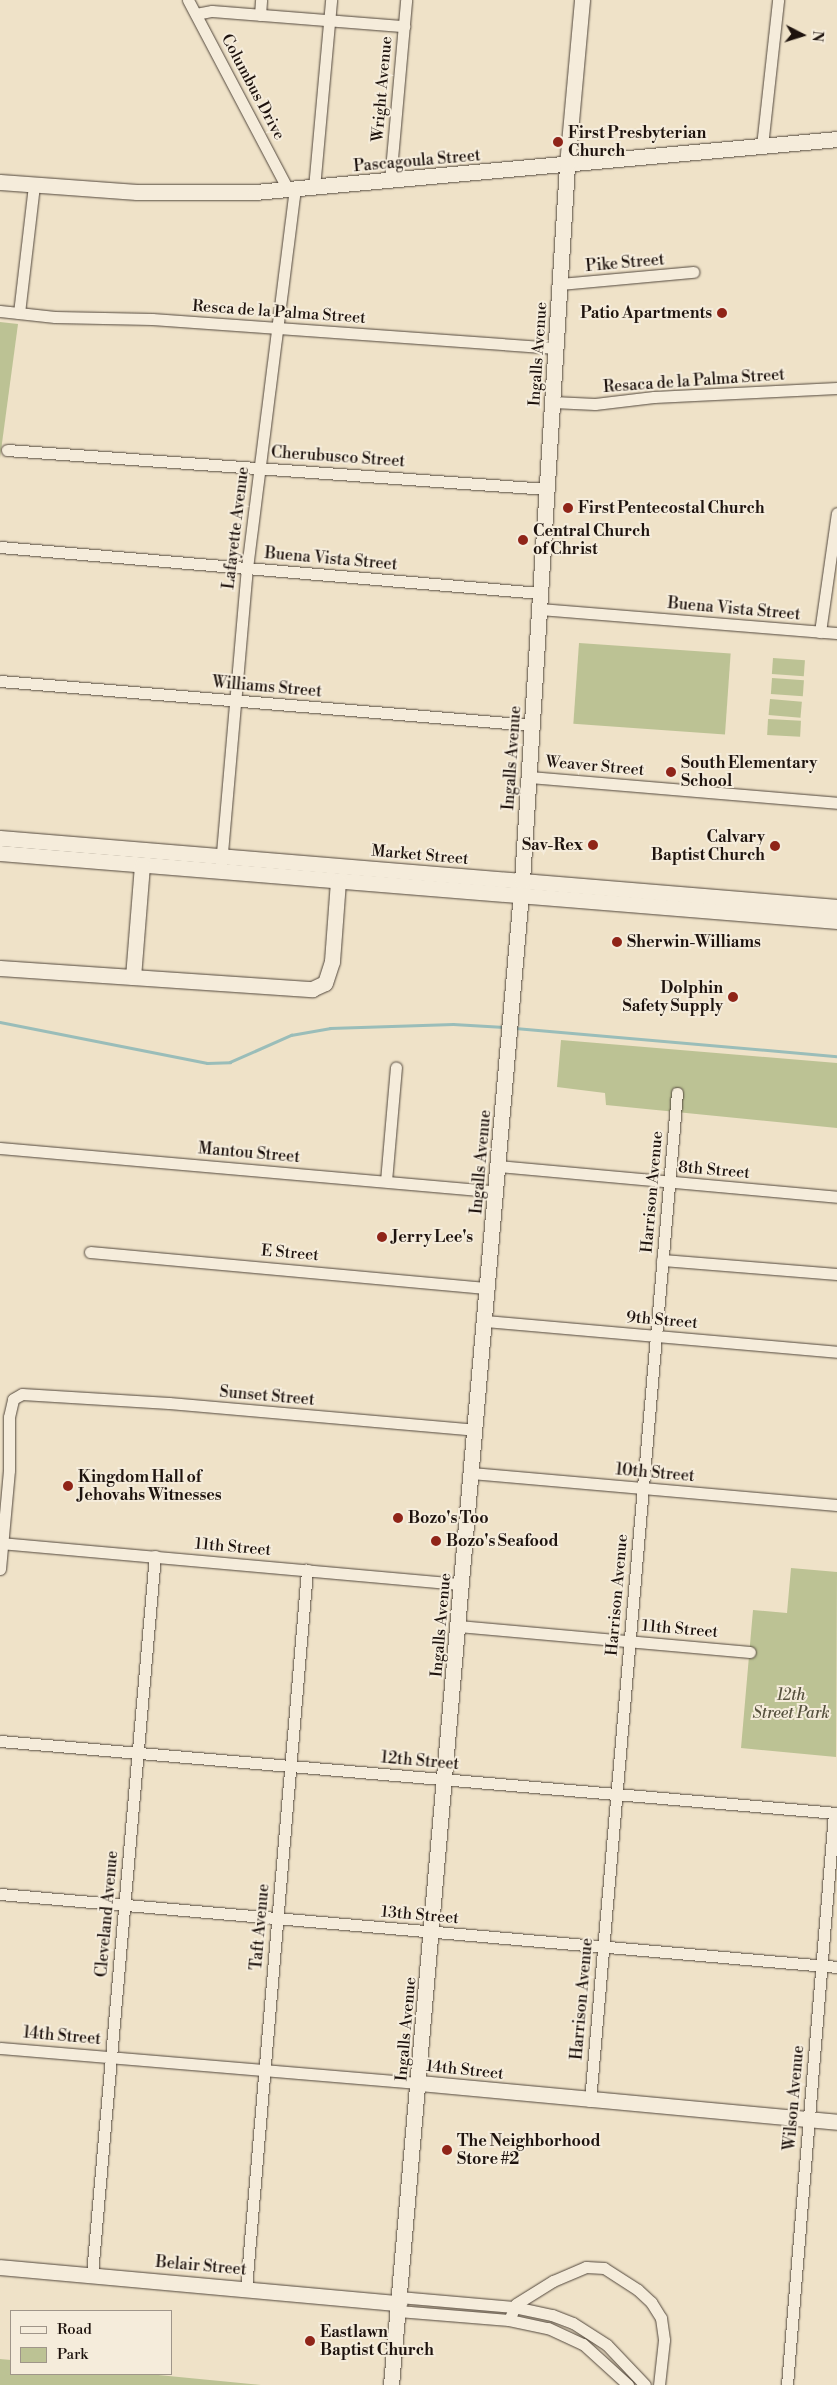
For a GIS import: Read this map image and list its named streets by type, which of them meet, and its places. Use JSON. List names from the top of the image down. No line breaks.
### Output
{"streets":{"street":["Columbus Drive","Wright Avenue","Pascagoula Street","Pike Street","Resca de la Palma Street","Ingalls Avenue","Resaca de la Palma Street","Cherubusco Street","Lafayette Avenue","Buena Vista Street","Williams Street","Weaver Street","Market Street","Mantou Street","8th Street","Harrison Avenue","E Street","9th Street","Sunset Street","10th Street","11th Street","12th Street","Cleveland Avenue","13th Street","Taft Avenue","14th Street","Wilson Avenue","Belair Street"]},"crossings":[["Columbus Drive","Pascagoula Street"],["Columbus Drive","Lafayette Avenue"],["Wright Avenue","Pascagoula Street"],["Pascagoula Street","Ingalls Avenue"],["Pascagoula Street","Lafayette Avenue"],["Pike Street","Ingalls Avenue"],["Resca de la Palma Street","Ingalls Avenue"],["Resca de la Palma Street","Lafayette Avenue"],["Ingalls Avenue","Resaca de la Palma Street"],["Ingalls Avenue","Cherubusco Street"],["Ingalls Avenue","Buena Vista Street"],["Ingalls Avenue","Williams Street"],["Ingalls Avenue","Weaver Street"],["Ingalls Avenue","Market Street"],["Ingalls Avenue","Mantou Street"],["Ingalls Avenue","8th Street"],["Ingalls Avenue","E Street"],["Ingalls Avenue","9th Street"],["Ingalls Avenue","Sunset Street"],["Ingalls Avenue","10th Street"],["Ingalls Avenue","11th Street"],["Ingalls Avenue","12th Street"],["Ingalls Avenue","13th Street"],["Ingalls Avenue","14th Street"],["Ingalls Avenue","Belair Street"],["Cherubusco Street","Lafayette Avenue"],["Lafayette Avenue","Buena Vista Street"],["Lafayette Avenue","Williams Street"],["Lafayette Avenue","Market Street"],["8th Street","Harrison Avenue"],["Harrison Avenue","9th Street"],["Harrison Avenue","10th Street"],["Harrison Avenue","11th Street"],["Harrison Avenue","12th Street"],["Harrison Avenue","13th Street"],["Harrison Avenue","14th Street"],["Sunset Street","11th Street"],["11th Street","Cleveland Avenue"],["11th Street","Taft Avenue"],["12th Street","Cleveland Avenue"],["12th Street","Taft Avenue"],["12th Street","Wilson Avenue"],["Cleveland Avenue","13th Street"],["Cleveland Avenue","14th Street"],["Cleveland Avenue","Belair Street"],["13th Street","Taft Avenue"],["13th Street","Wilson Avenue"],["Taft Avenue","14th Street"],["Taft Avenue","Belair Street"],["14th Street","Wilson Avenue"]],"parks":["12th Street Park"],"places":["First Presbyterian Church","Patio Apartments","First Pentecostal Church","Central Church of Christ","South Elementary School","Sav-Rex","Calvary Baptist Church","Sherwin-Williams","Dolphin Safety Supply","Jerry Lee's","Kingdom Hall of Jehovahs Witnesses","Bozo's Too","Bozo's Seafood","The Neighborhood Store #2","Eastlawn Baptist Church"],"legend":["Road","Park"],"north":"right"}
